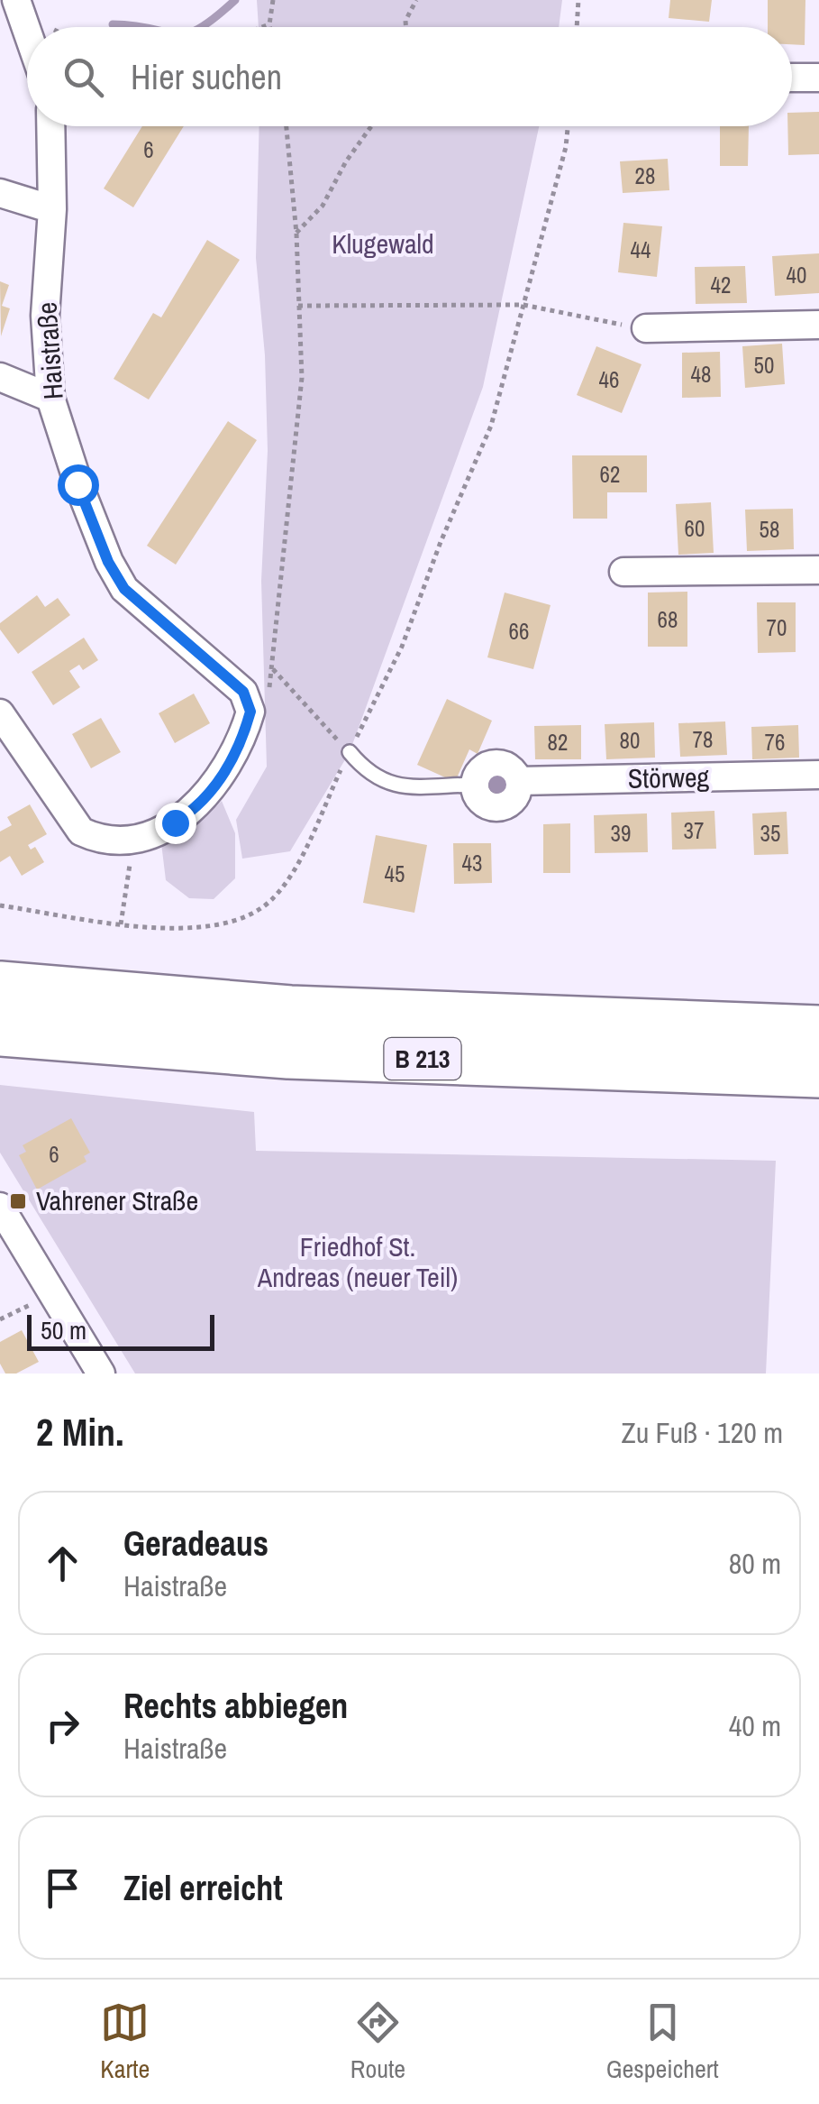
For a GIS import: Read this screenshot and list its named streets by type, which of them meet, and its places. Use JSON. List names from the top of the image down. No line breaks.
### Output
{"streets":{"highway":["B 213"],"street":["Haistraße","Störweg"]},"parks":["Klugewald","Friedhof St. Andreas (neuer Teil)"],"places":{"transit":["Vahrener Straße"]},"house_numbers":["6","28","44","40","42","50","48","46","62","60","58","68","70","66","78","80","82","76","37","39","35","43","45","6"],"scale_bar":"50 m","page":{"search":"Hier suchen","scale":"50 m","heading":["2 Min.","Zu Fuß · 120 m"],"list":[["Geradeaus","Haistraße","80 m"],["Rechts abbiegen","Haistraße","40 m"],"Ziel erreicht"],"nav":["Karte","Route","Gespeichert"]}}
